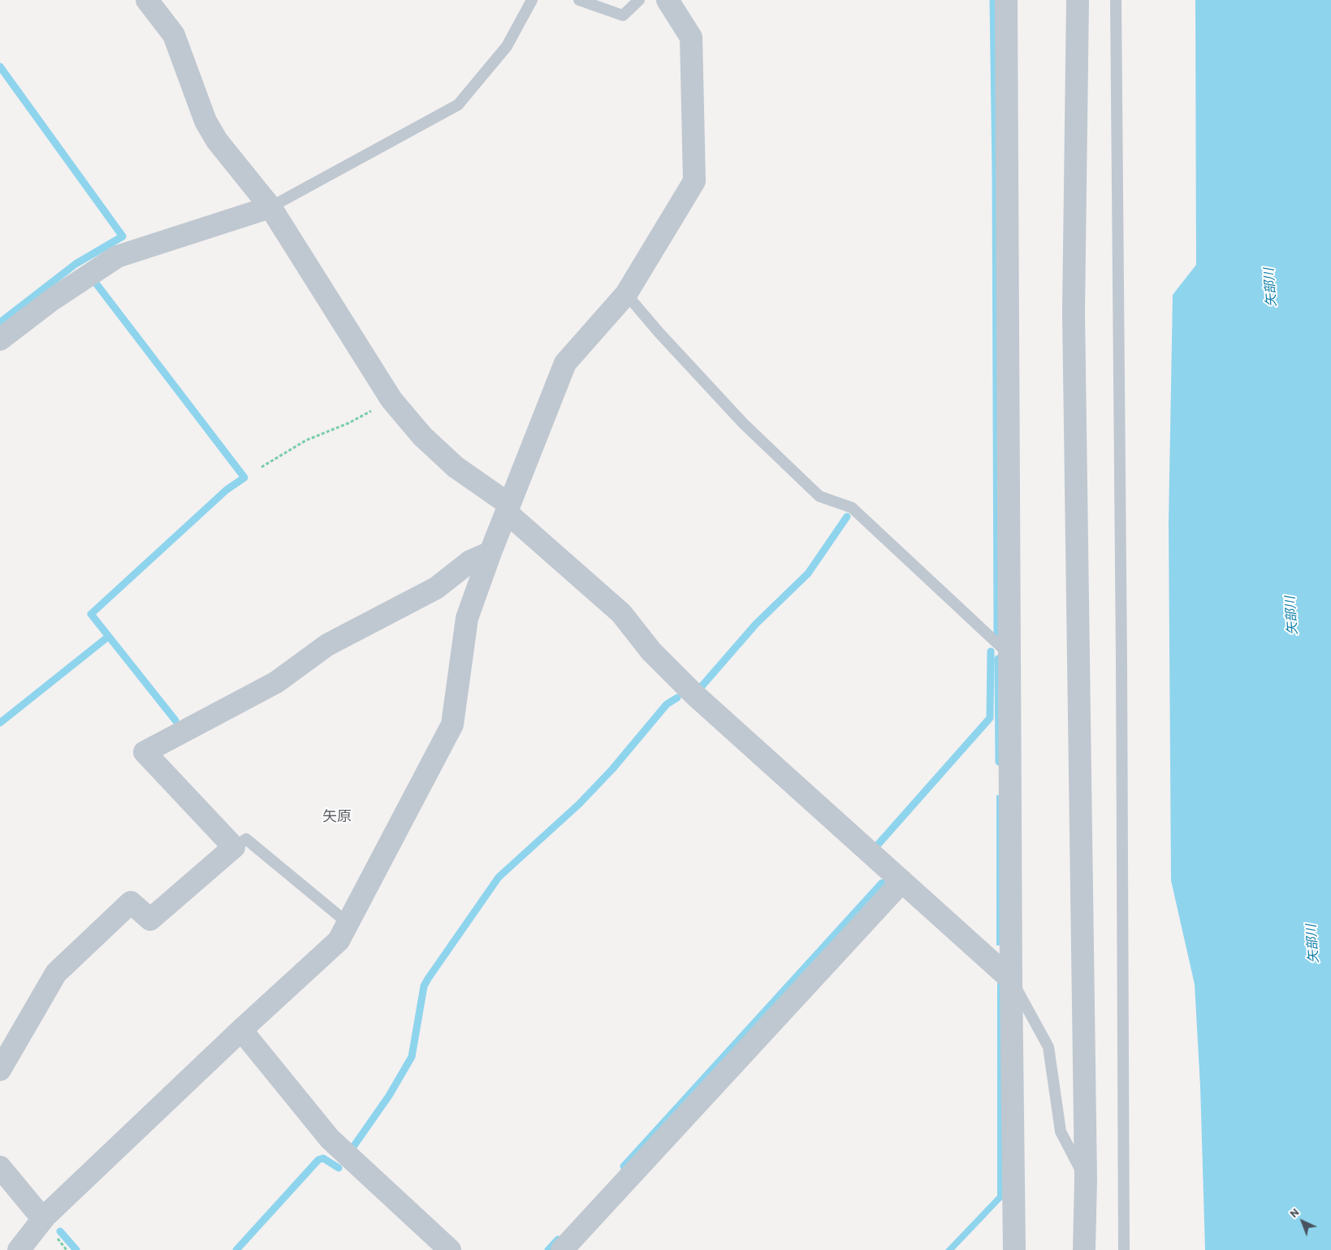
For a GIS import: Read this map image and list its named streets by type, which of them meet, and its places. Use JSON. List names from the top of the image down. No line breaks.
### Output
{"districts":["矢原"],"water":["矢部川"],"north":"top left"}
